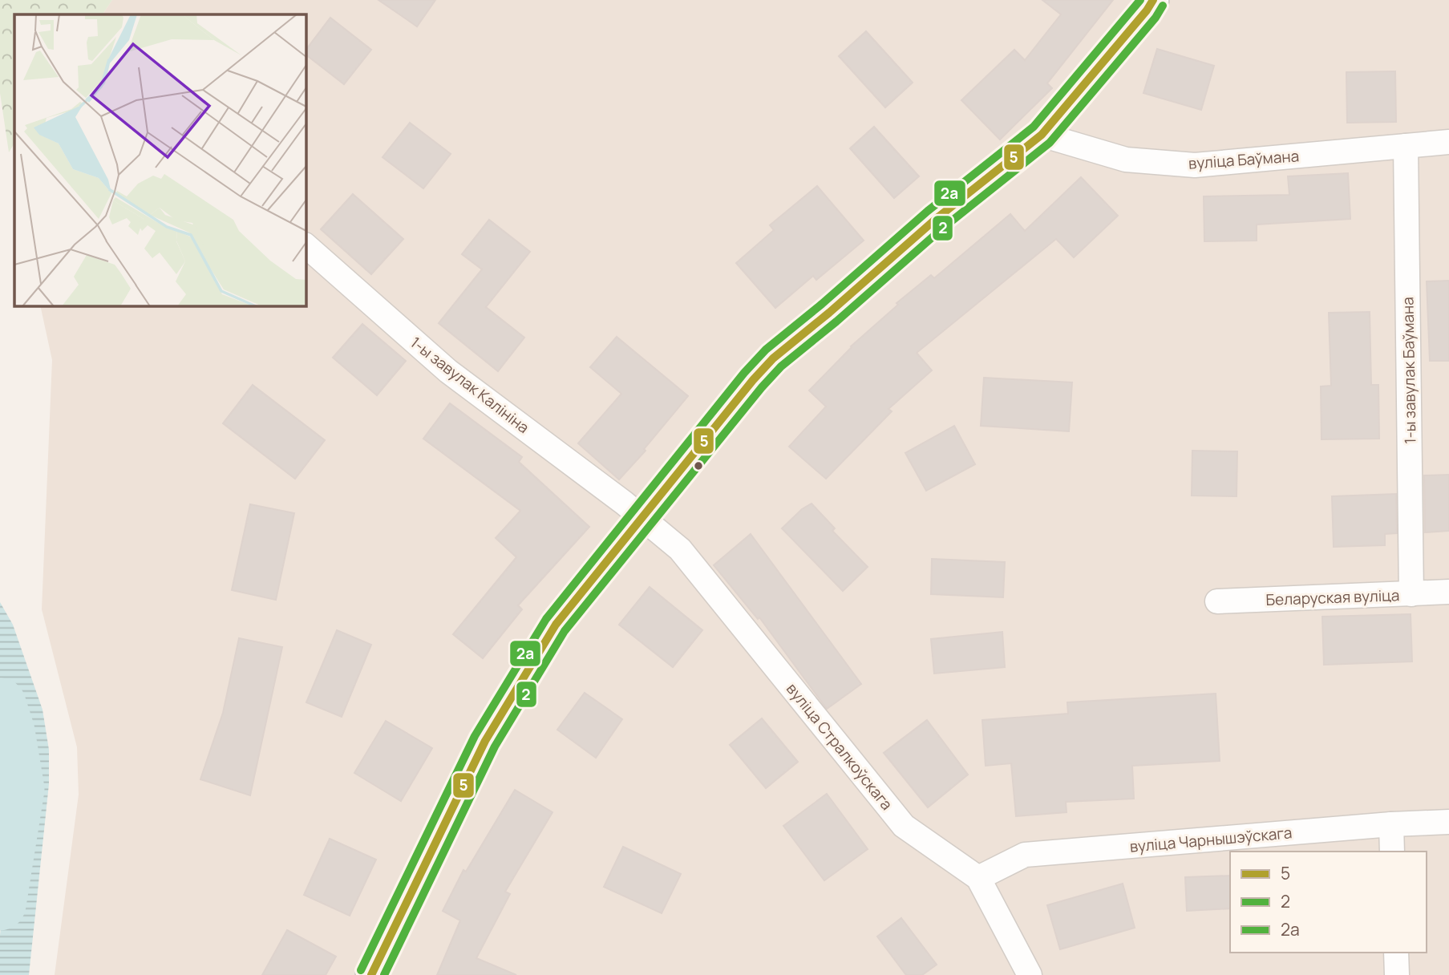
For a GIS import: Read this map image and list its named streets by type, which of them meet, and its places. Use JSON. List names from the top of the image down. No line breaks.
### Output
{"streets":{"street":["вуліца Баўмана","1-ы завулак Баўмана","1-ы завулак Калініна","Беларуская вуліца","вуліца Стралкоўскага","вуліца Чарнышэўскага"]},"crossings":[["вуліца Баўмана","1-ы завулак Баўмана"],["1-ы завулак Баўмана","Беларуская вуліца"],["1-ы завулак Калініна","вуліца Стралкоўскага"],["вуліца Стралкоўскага","вуліца Чарнышэўскага"]],"lines":["transit line 5","transit line 2а","transit line 2"],"legend":["5","2","2а"]}
